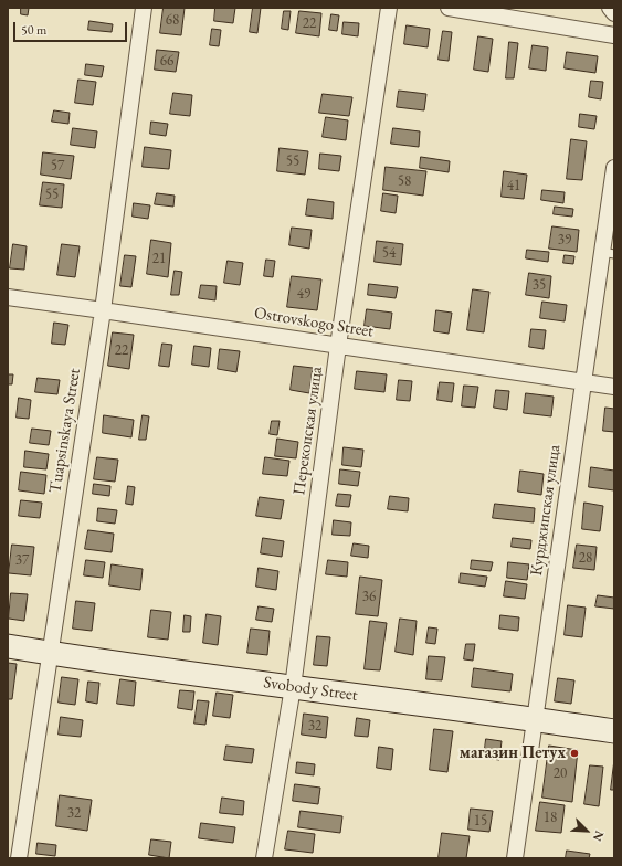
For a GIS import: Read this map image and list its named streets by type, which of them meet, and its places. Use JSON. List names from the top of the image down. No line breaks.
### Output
{"streets":{"street":["Ostrovskogo Street","Tuapsinskaya Street","Перекопская улица","Курджипская улица","Svobody Street"]},"crossings":[["Ostrovskogo Street","Tuapsinskaya Street"],["Ostrovskogo Street","Перекопская улица"],["Ostrovskogo Street","Курджипская улица"],["Tuapsinskaya Street","Svobody Street"],["Перекопская улица","Svobody Street"],["Курджипская улица","Svobody Street"]],"places":["магазин Петух"],"house_numbers":["68","22","66","55","57","58","41","55","39","54","21","35","49","22","28","37","36","32","20","32","18","15"],"scale_bar":"50 m","north":"bottom right"}
